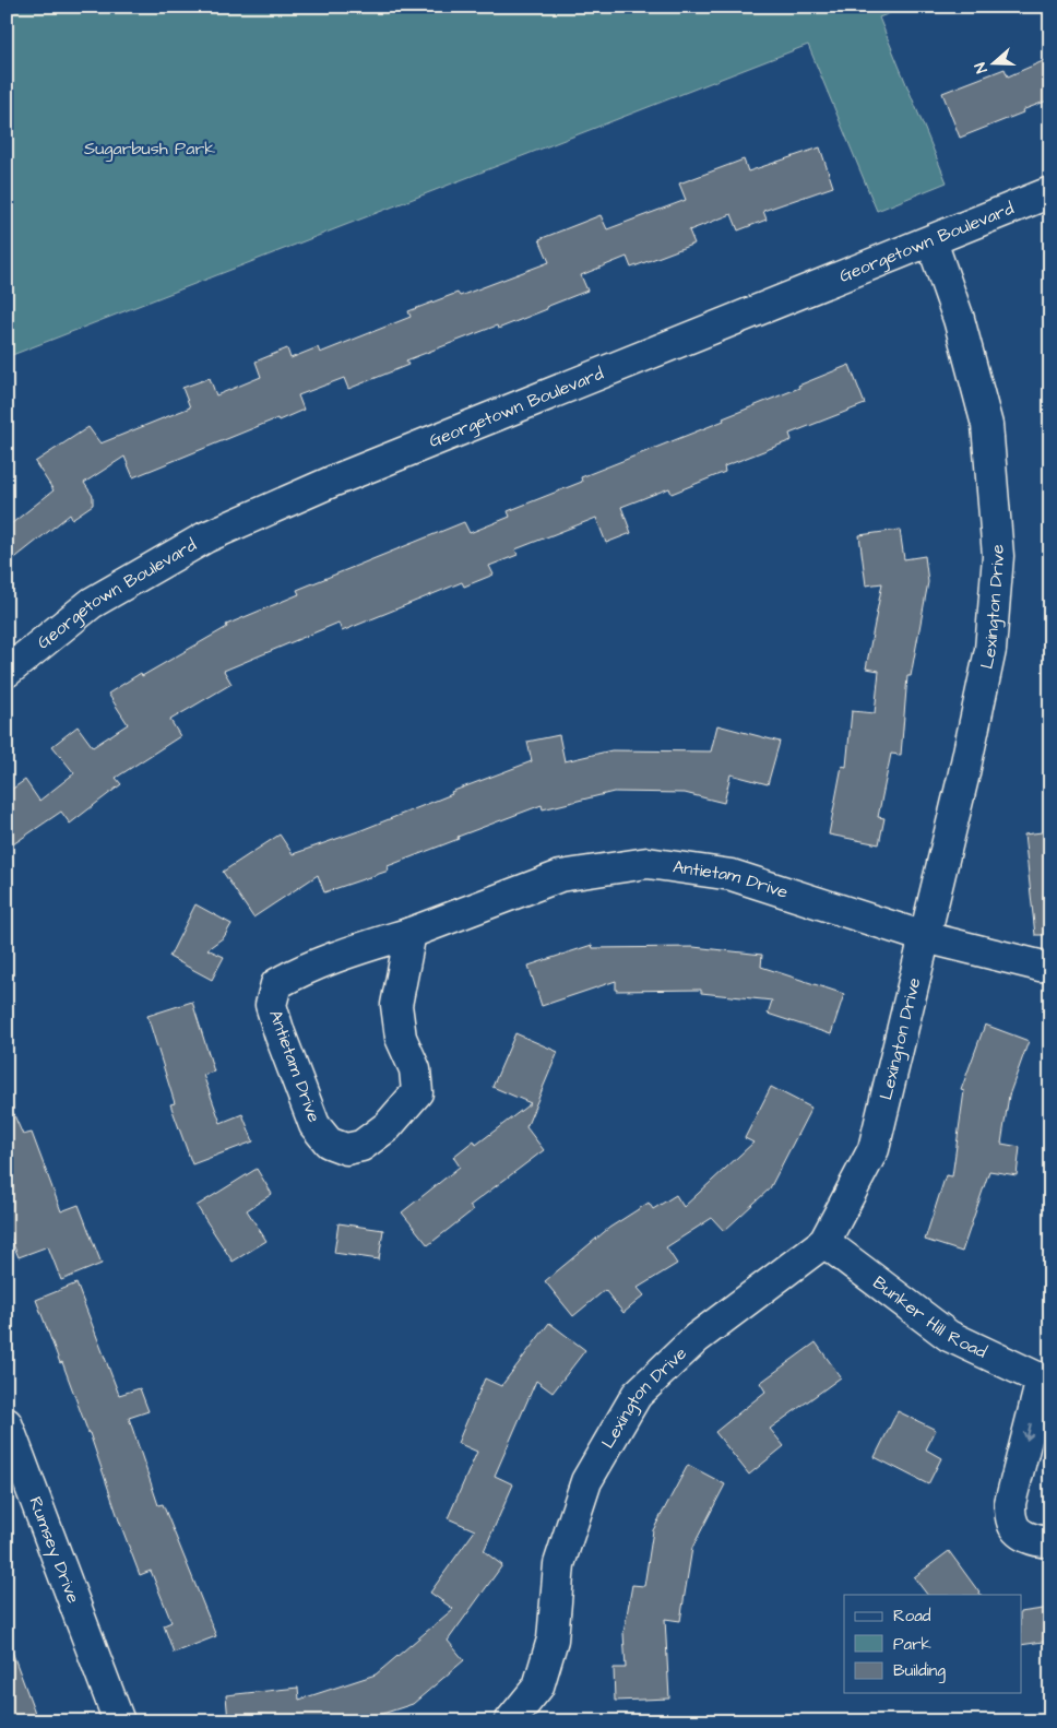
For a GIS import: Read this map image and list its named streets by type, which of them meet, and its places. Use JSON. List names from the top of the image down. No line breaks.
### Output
{"streets":{"street":["Georgetown Boulevard","Lexington Drive","Antietam Drive","Bunker Hill Road","Rumsey Drive"]},"crossings":[["Georgetown Boulevard","Lexington Drive"],["Lexington Drive","Antietam Drive"],["Lexington Drive","Bunker Hill Road"]],"one_way":["Bunker Hill Road"],"parks":["Sugarbush Park"],"legend":["Road","Park","Building"],"north":"left"}
